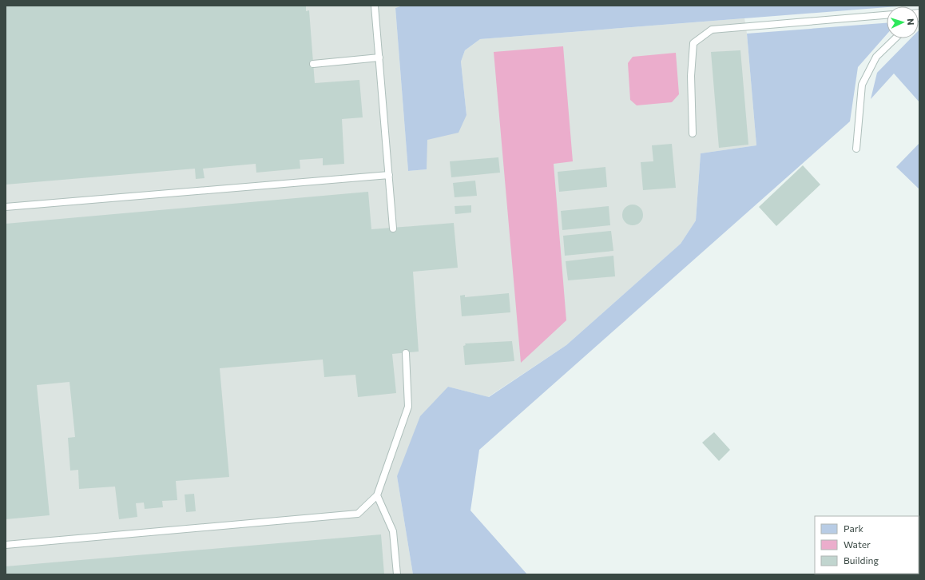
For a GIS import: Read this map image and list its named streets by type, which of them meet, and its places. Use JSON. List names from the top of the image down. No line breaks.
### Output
{"legend":["Park","Water","Building"],"north":"right"}
